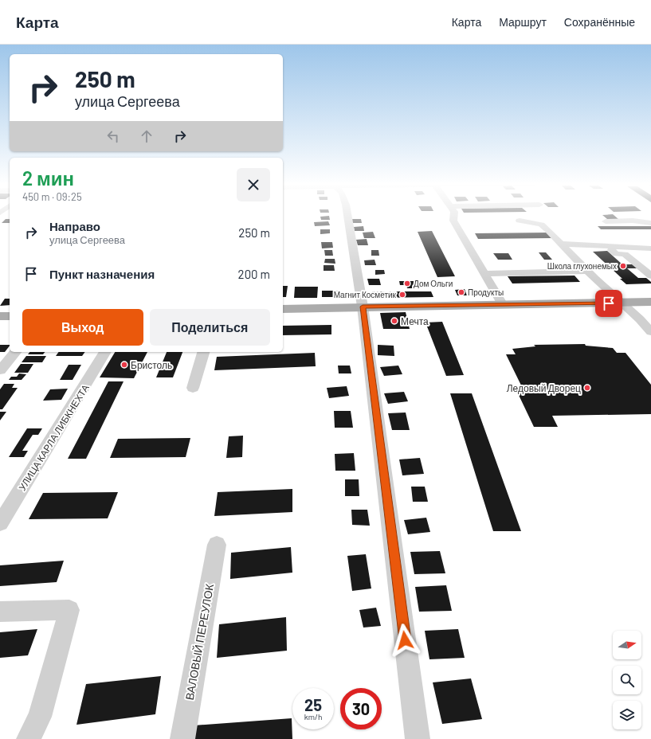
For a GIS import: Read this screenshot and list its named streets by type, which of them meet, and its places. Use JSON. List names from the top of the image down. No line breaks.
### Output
{"streets":{"street":["УЛИЦА КАРЛА ЛИБКНЕХТА","ВАЛОВЫЙ ПЕРЕУЛОК"]},"places":["Школа глухонемых","Дом Ольги","Продукты","Магнит Косметик","Мечта","Бристоль","Ледовый Дворец"],"north":"right","page":{"header":"Карта","nav":["Карта","Маршрут","Сохранённые"],"turn":["250 m","улица Сергеева"],"heading":["2 мин","450 m · 09:25"],"list":[{"name":"Направо","note":"улица Сергеева","value":"250 m"},{"name":"Пункт назначения","value":"200 m"}],"buttons":["Выход","Поделиться"],"speed":"25 km/h","limit":"30"}}
